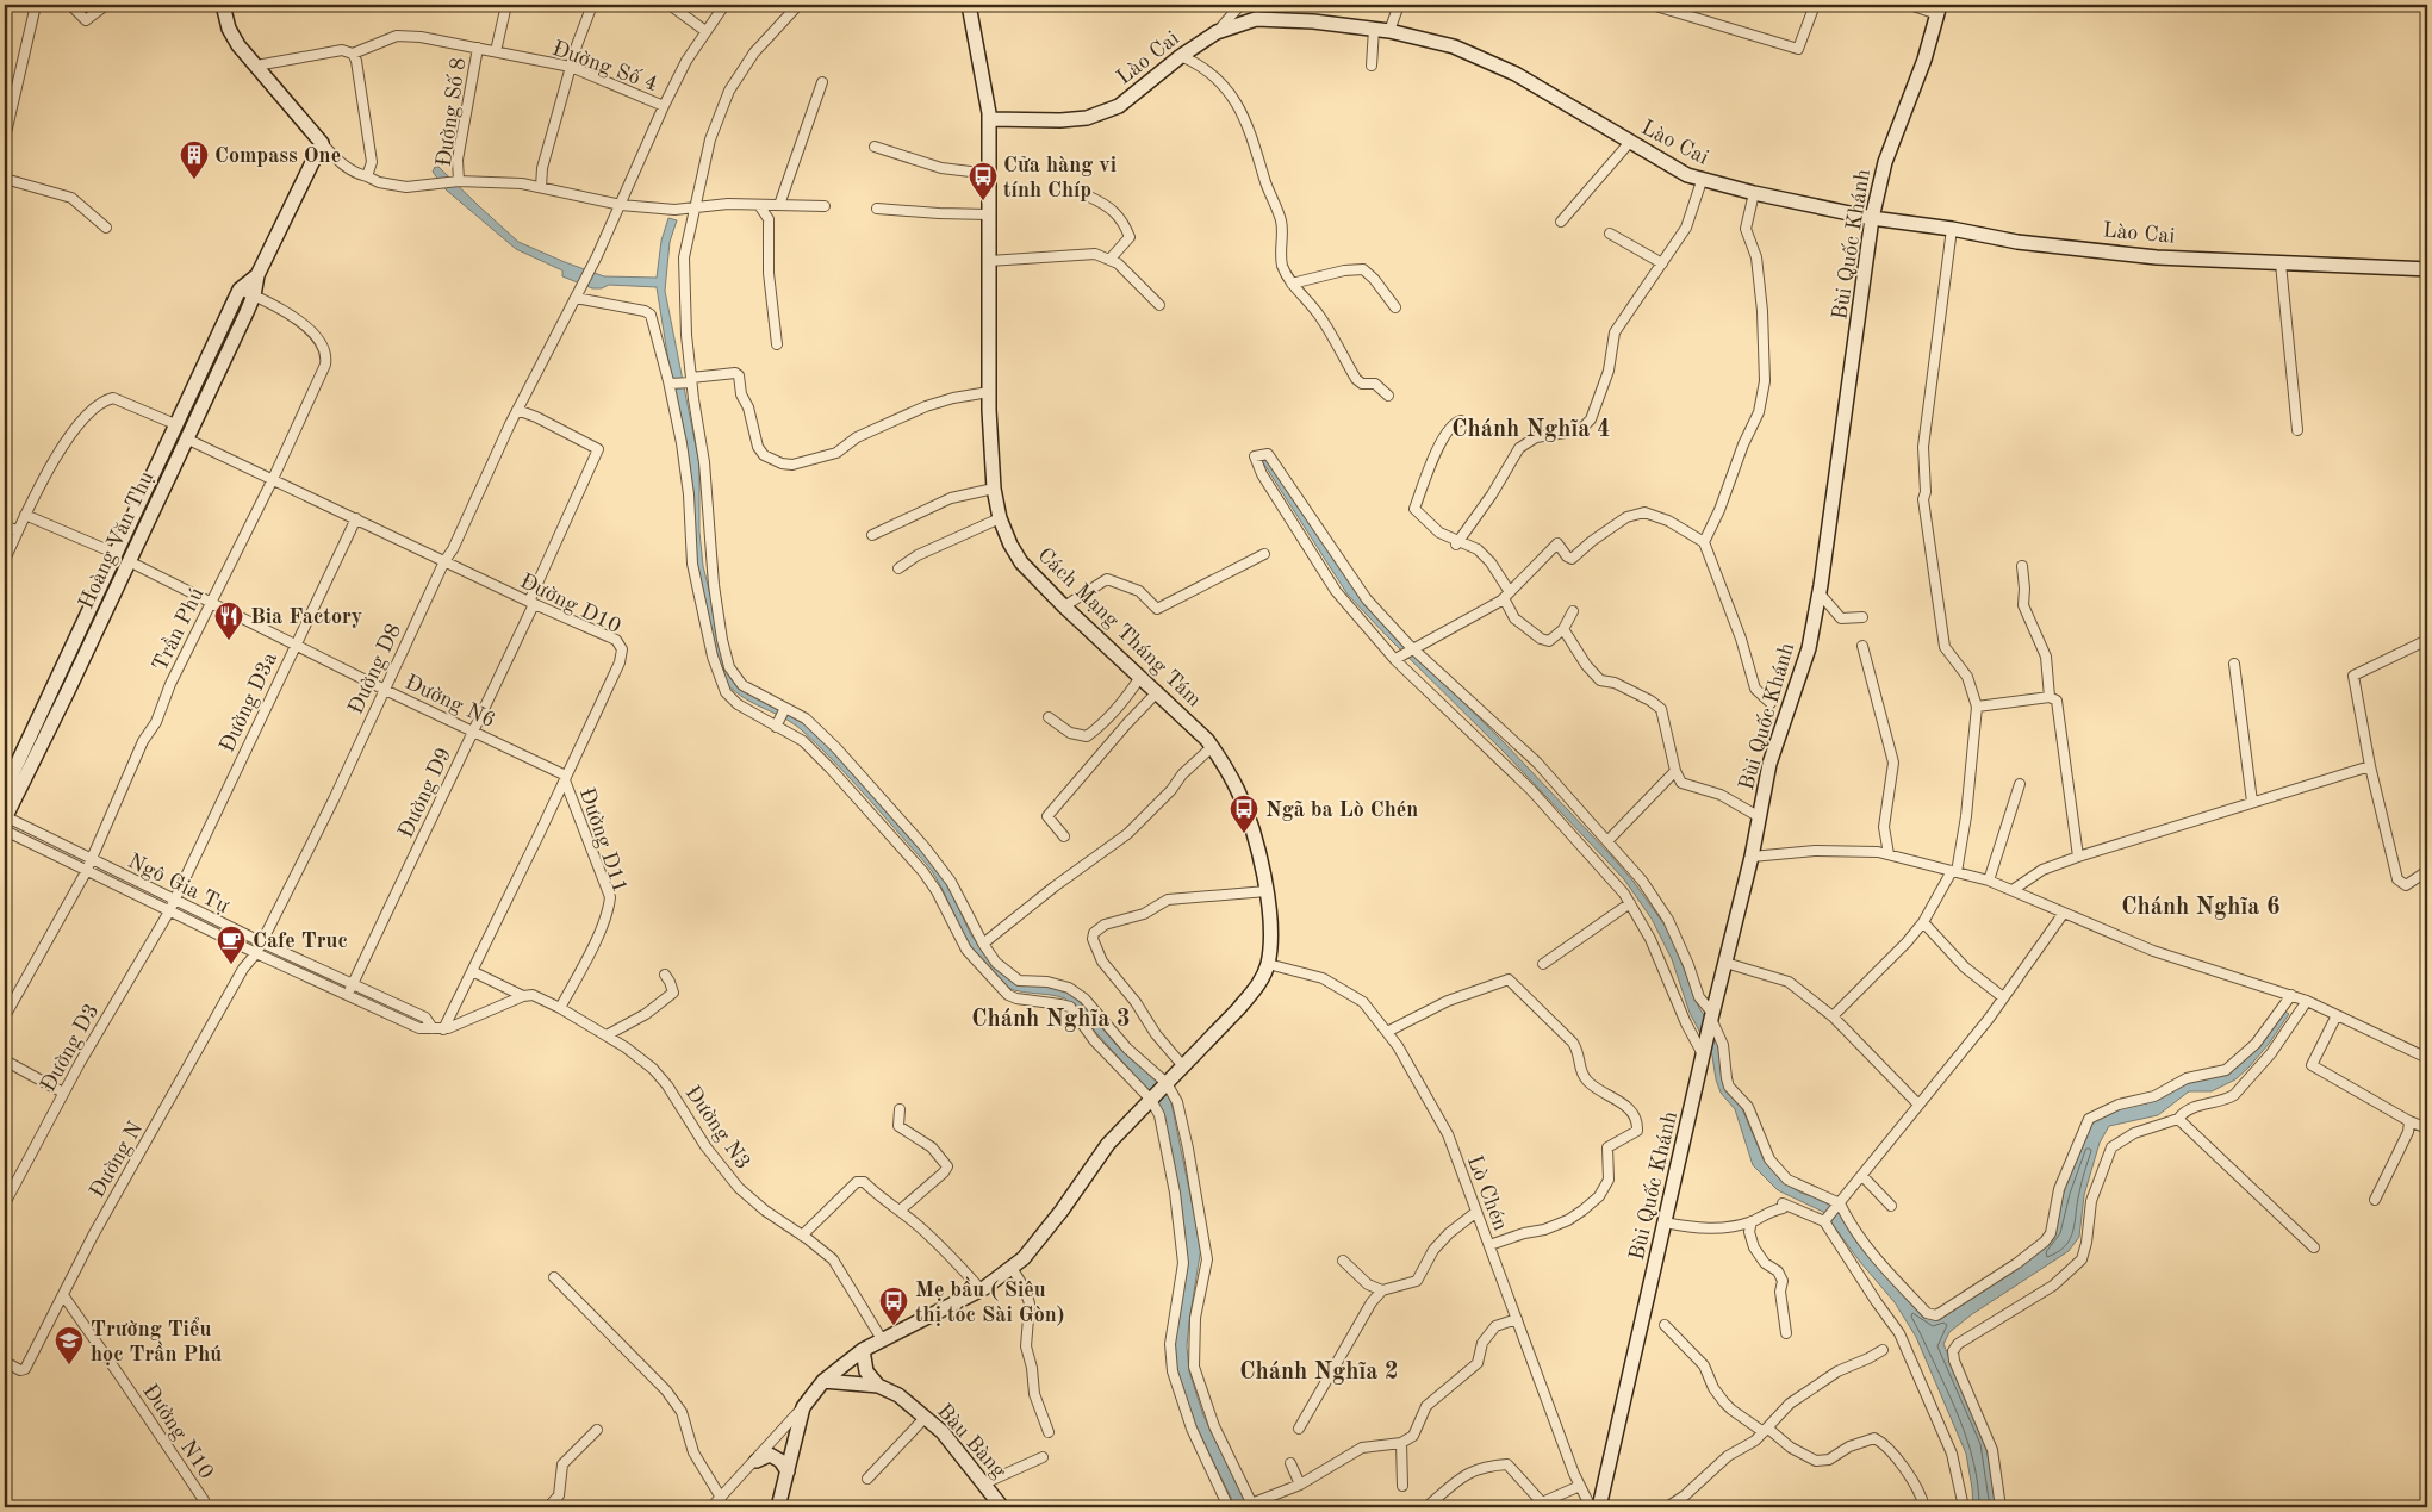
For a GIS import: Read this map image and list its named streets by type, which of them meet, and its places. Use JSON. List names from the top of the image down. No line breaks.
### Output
{"streets":{"street":["Lào Cai","Đường Số 4","Đường Số 8","Bùi Quốc Khánh","Hoàng Văn Thụ","Đường D10","Cách Mạng Tháng Tám","Trần Phú","Đường D8","Đường N6","Đường D3a","Đường D9","Đường D11","Ngô Gia Tự","Đường D3","Đường N3","Đường N","Lò Chén","Đường N10","Bàu Bàng"]},"crossings":[["Lào Cai","Bùi Quốc Khánh"],["Lào Cai","Cách Mạng Tháng Tám"],["Đường Số 4","Đường Số 8"],["Đường Số 4","Đường D8"],["Hoàng Văn Thụ","Đường D10"],["Hoàng Văn Thụ","Trần Phú"],["Hoàng Văn Thụ","Đường N6"],["Hoàng Văn Thụ","Ngô Gia Tự"],["Đường D10","Trần Phú"],["Đường D10","Đường D8"],["Đường D10","Đường N6"],["Đường D10","Đường D3a"],["Đường D10","Đường D9"],["Đường D10","Đường D11"],["Đường D10","Ngô Gia Tự"],["Đường D10","Đường N3"],["Cách Mạng Tháng Tám","Lò Chén"],["Trần Phú","Đường N6"],["Trần Phú","Ngô Gia Tự"],["Đường D8","Đường N6"],["Đường D8","Đường D9"],["Đường D8","Ngô Gia Tự"],["Đường D8","Đường N"],["Đường N6","Đường D3a"],["Đường N6","Đường D9"],["Đường N6","Đường D11"],["Đường D3a","Ngô Gia Tự"],["Đường D3a","Đường D3"],["Đường D9","Ngô Gia Tự"],["Đường D11","Đường N3"],["Ngô Gia Tự","Đường D3"],["Ngô Gia Tự","Đường N"],["Đường N","Đường N10"]],"districts":["Chánh Nghĩa 4","Chánh Nghĩa 6","Chánh Nghĩa 3","Chánh Nghĩa 2"],"places":{"building":["Compass One"],"bus stop":["Cửa hàng vi tính Chíp","Ngã ba Lò Chén","Mẹ bầu ( Siêu thị tóc Sài Gòn)"],"restaurant":["Bia Factory"],"cafe":["Cafe Truc"],"school or university":["Trường Tiểu học Trần Phú"]}}
